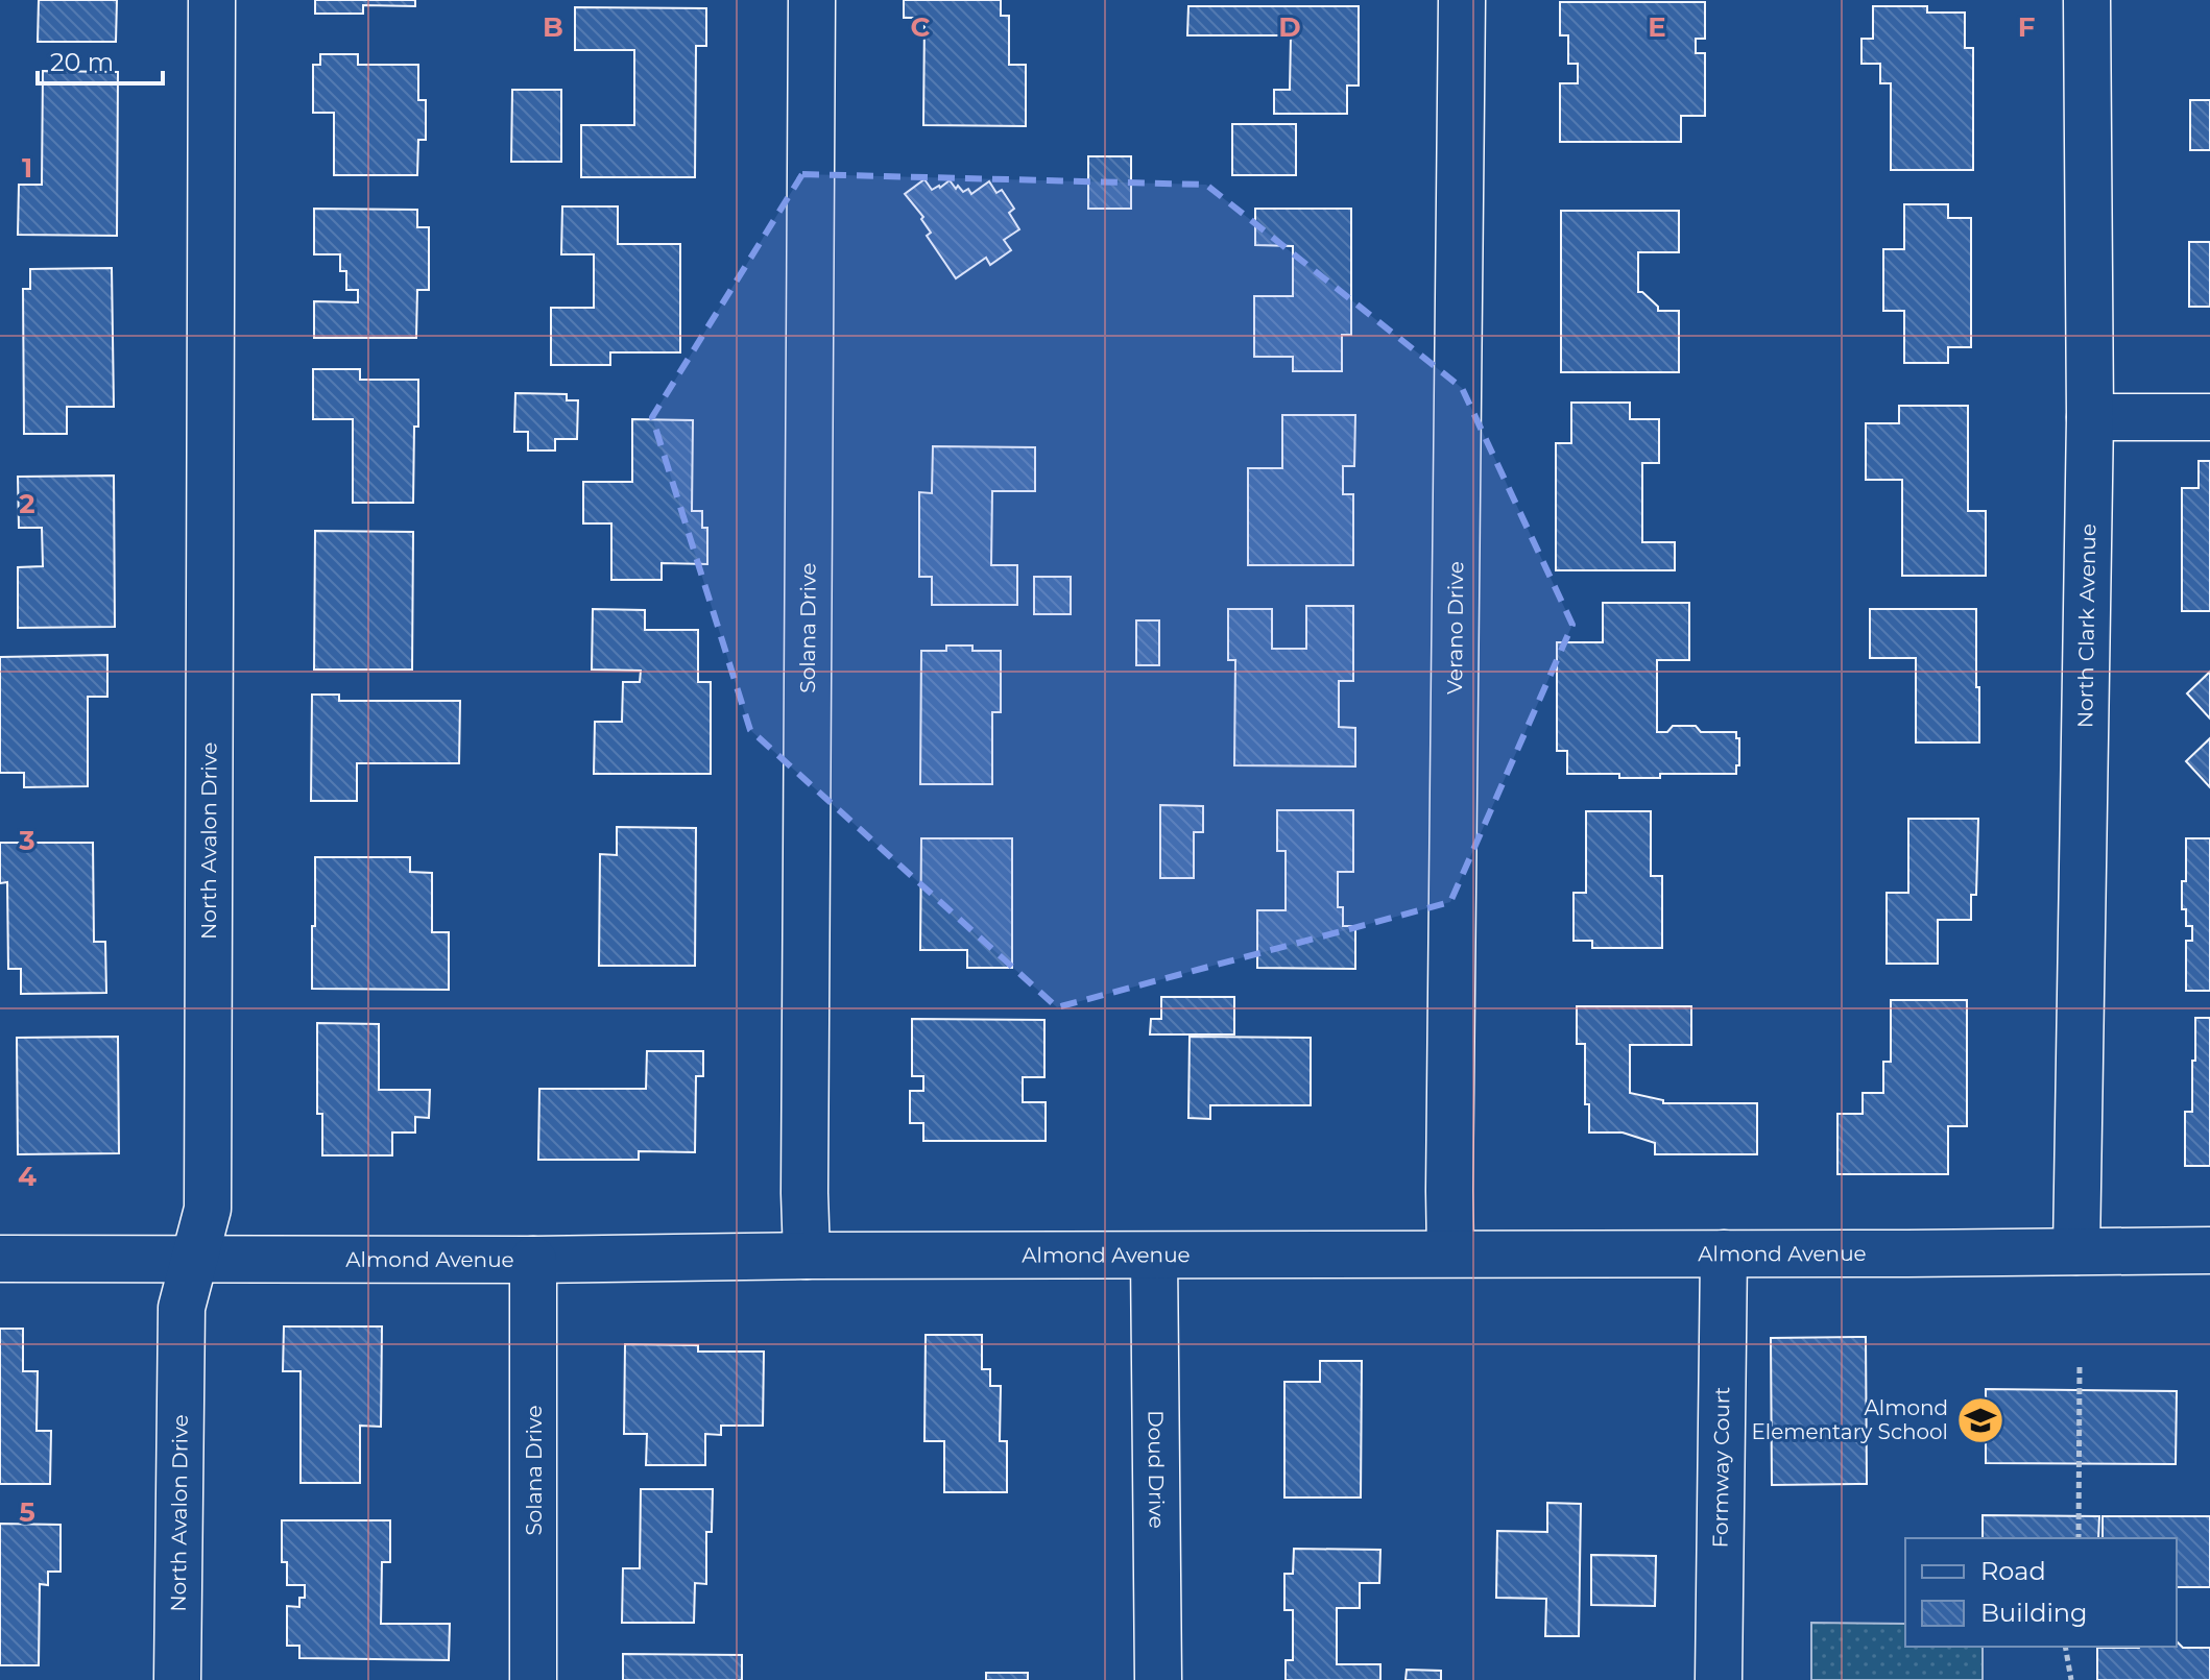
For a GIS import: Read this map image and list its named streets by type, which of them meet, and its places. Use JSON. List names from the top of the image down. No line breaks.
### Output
{"streets":{"street":["North Clark Avenue","Verano Drive","Solana Drive","North Avalon Drive","Almond Avenue","Formway Court","Doud Drive"]},"crossings":[["North Clark Avenue","Almond Avenue"],["Verano Drive","Almond Avenue"],["Solana Drive","Almond Avenue"],["North Avalon Drive","Almond Avenue"],["Almond Avenue","Formway Court"],["Almond Avenue","Doud Drive"]],"places":{"school or university":["Almond Elementary School"]},"legend":["Road","Building"],"scale_bar":"20 m","grid":{"columns":["B","C","D","E","F"],"rows":["1","2","3","4","5"]}}
